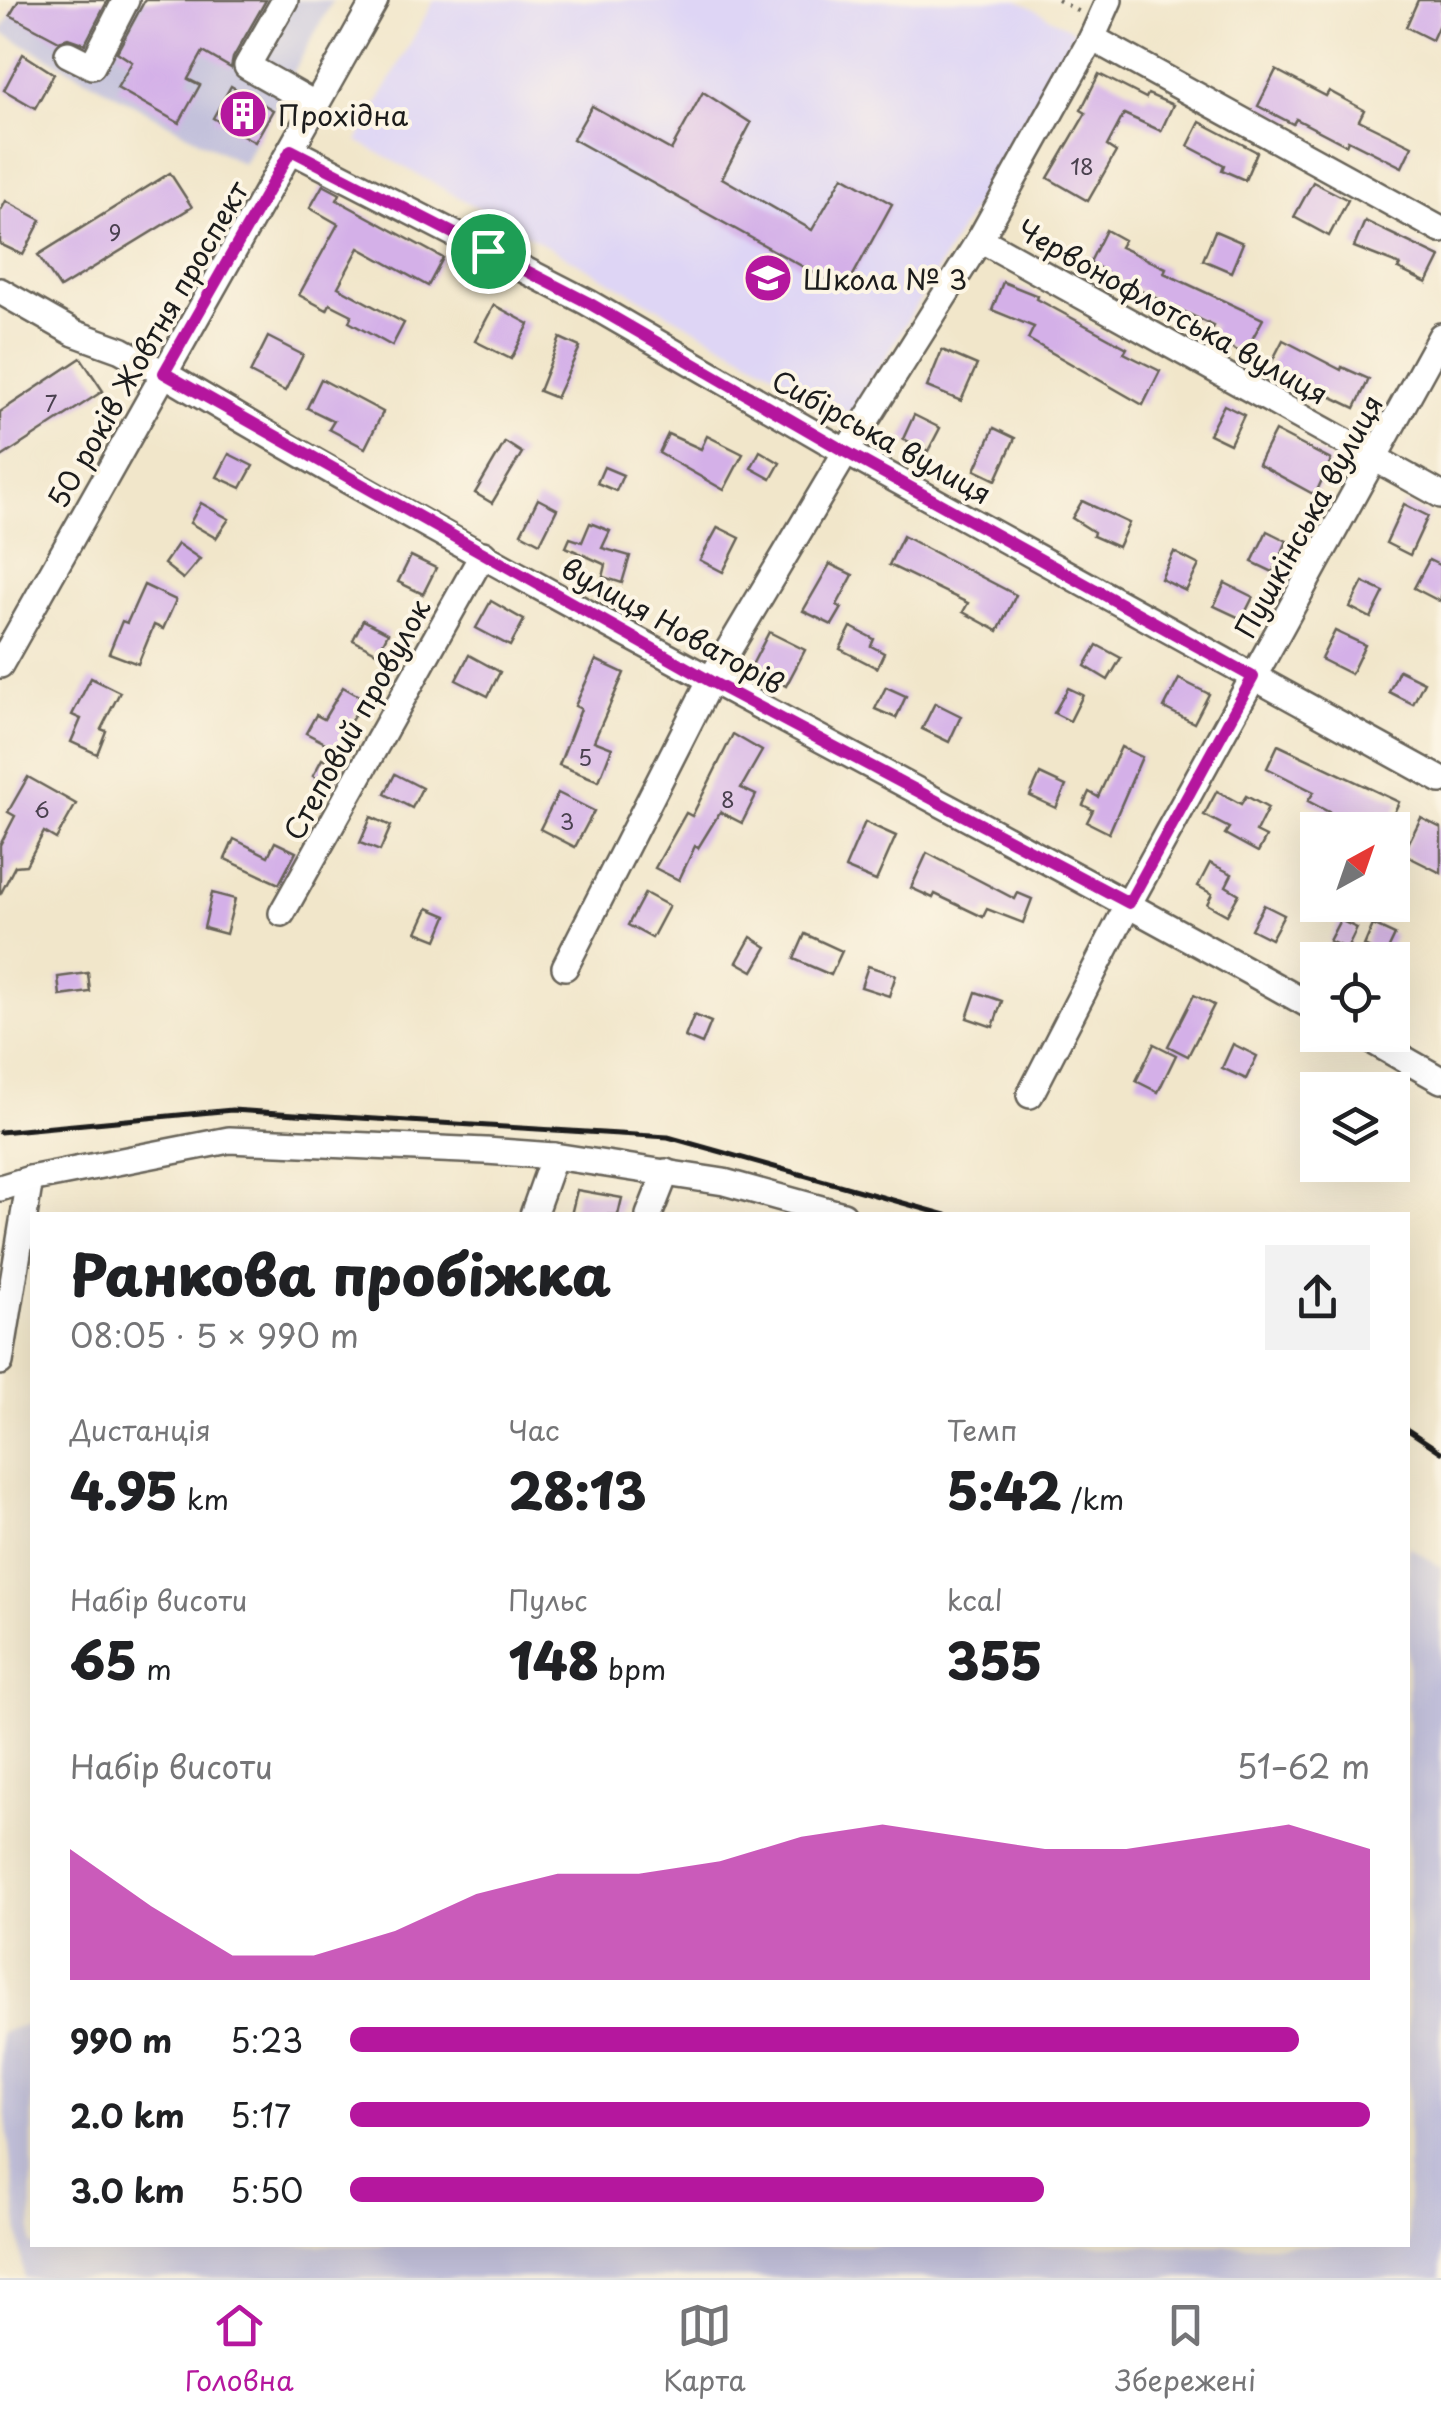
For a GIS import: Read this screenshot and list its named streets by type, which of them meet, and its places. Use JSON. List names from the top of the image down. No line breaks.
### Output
{"streets":{"street":["Червонофлотська вулиця","50 років Жовтня проспект","Сибірська вулиця","Пушкінська вулиця","вулиця Новаторів","Степовий провулок"]},"crossings":[["Червонофлотська вулиця","Пушкінська вулиця"],["50 років Жовтня проспект","Сибірська вулиця"],["50 років Жовтня проспект","вулиця Новаторів"],["Сибірська вулиця","Пушкінська вулиця"],["Пушкінська вулиця","вулиця Новаторів"],["вулиця Новаторів","Степовий провулок"]],"places":{"building":["Прохідна"],"school or university":["Школа № 3"]},"house_numbers":["18","9","7","5","8","6","3"],"north":"top right","page":{"heading":["Ранкова пробіжка","08:05 · 5 × 990 m"],"stats":[["Дистанція","4.95 km"],["Час","28:13"],["Темп","5:42 /km"],["Набір висоти","65 m"],["Пульс","148 bpm"],["kcal","355"]],"chart":["Набір висоти","51–62 m"],"list":[{"name":"990 m","note":"5:23"},{"name":"2.0 km","note":"5:17"},{"name":"3.0 km","note":"5:50"}],"tabs":["Головна","Карта","Збережені"]}}
